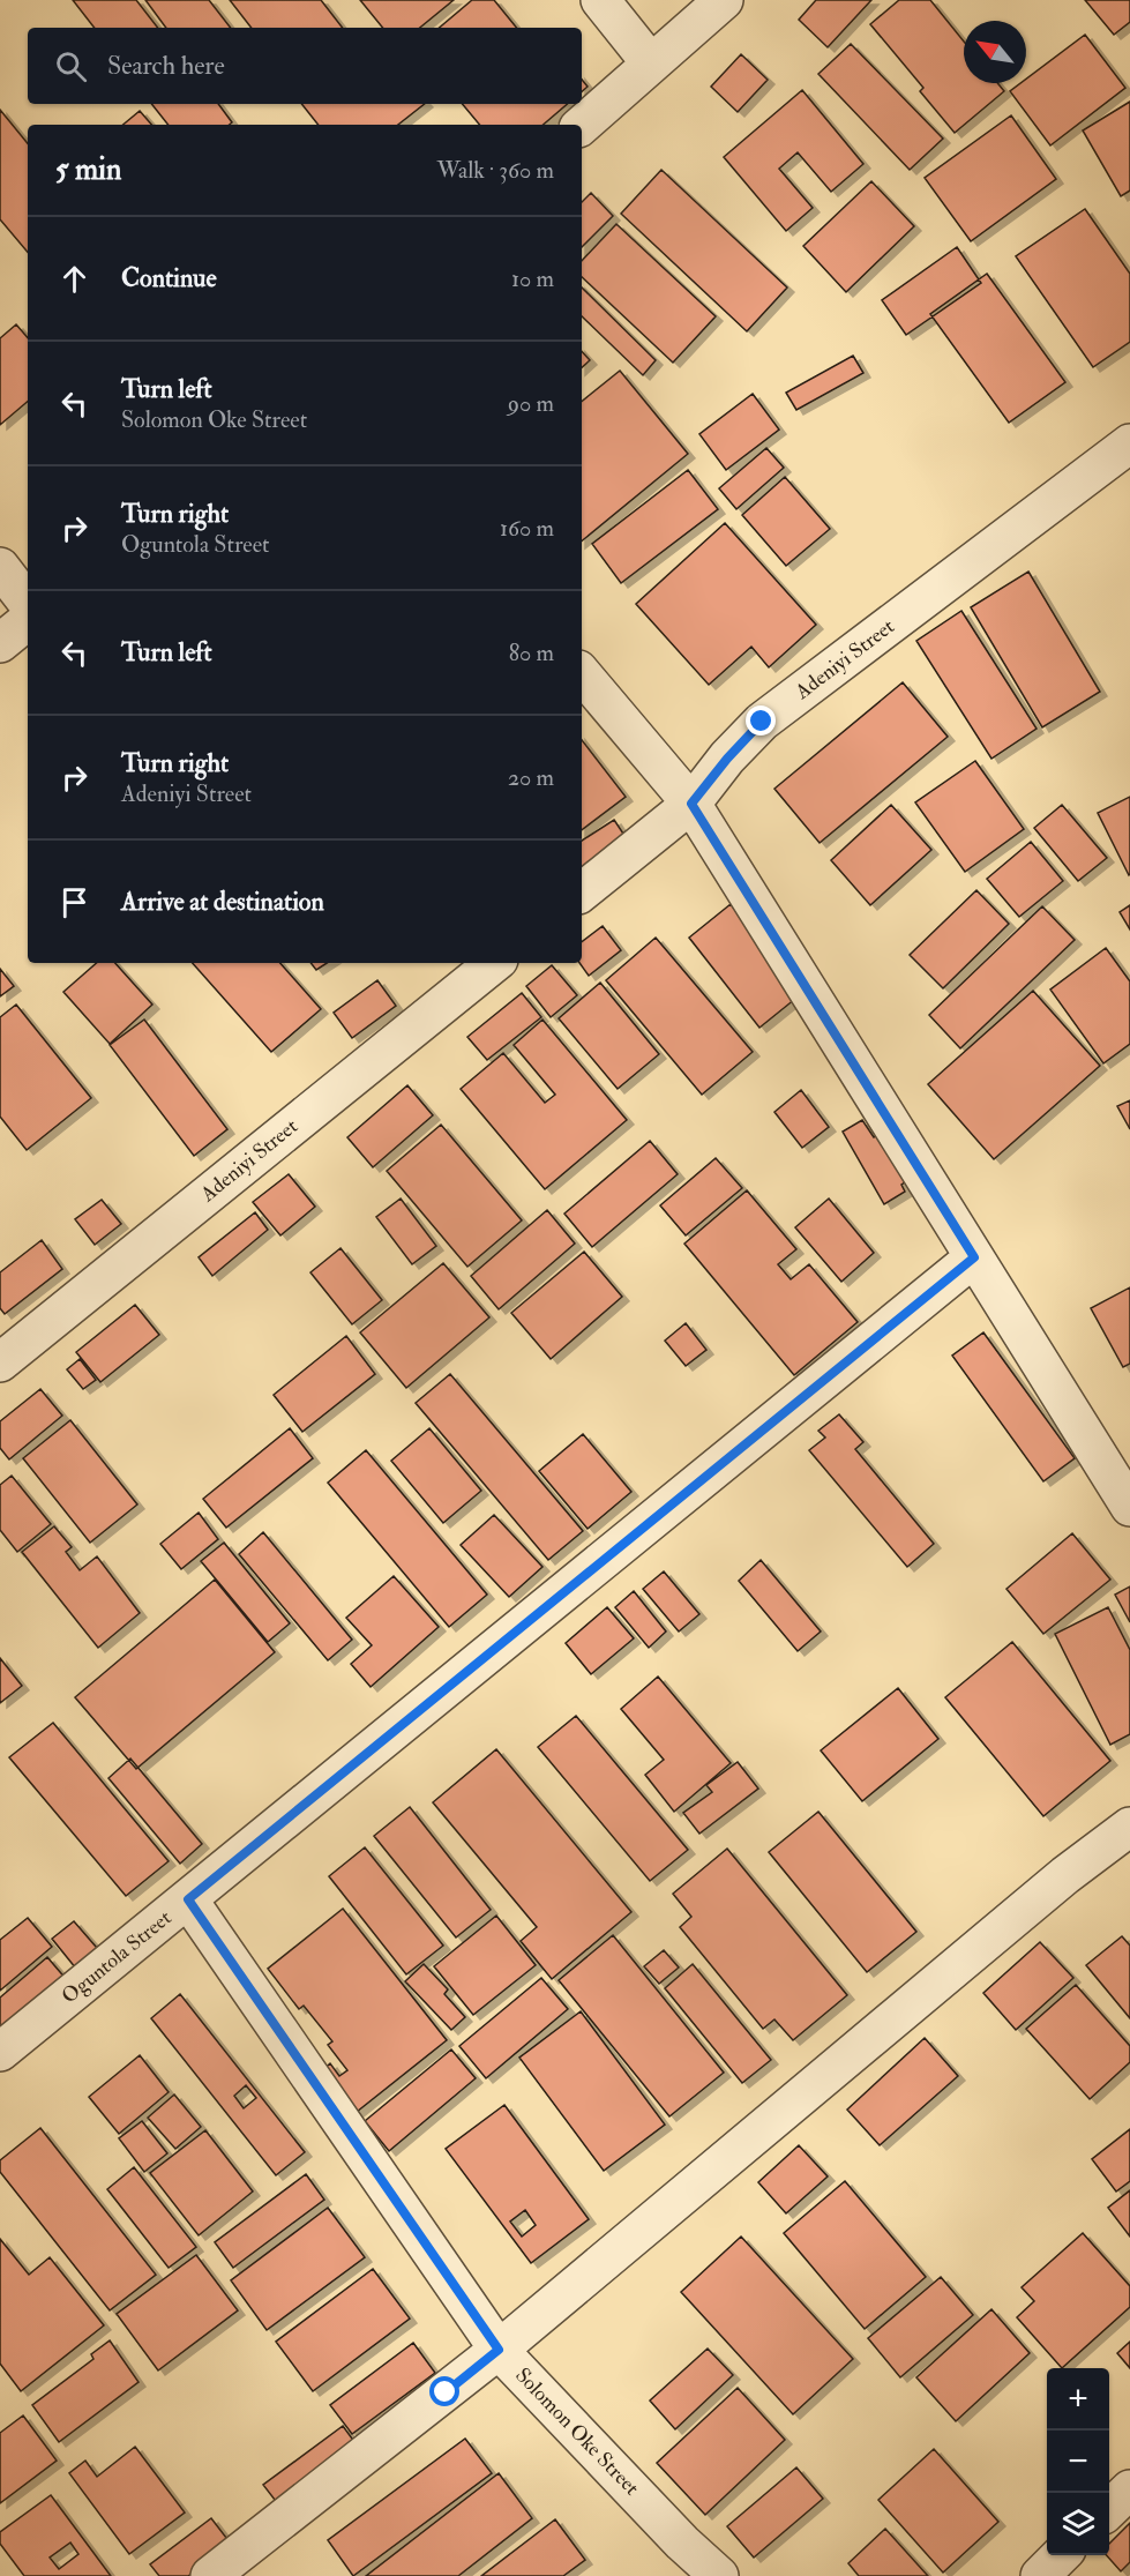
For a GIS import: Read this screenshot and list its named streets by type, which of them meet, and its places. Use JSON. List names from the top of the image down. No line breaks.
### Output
{"streets":{"street":["Adeniyi Street","Oguntola Street","Solomon Oke Street"]},"crossings":[["Oguntola Street","Solomon Oke Street"]],"north":"top left","page":{"search":"Search here","heading":["5 min","Walk · 360 m"],"list":[["Continue","10 m"],["Turn left","Solomon Oke Street","90 m"],["Turn right","Oguntola Street","160 m"],["Turn left","80 m"],["Turn right","Adeniyi Street","20 m"],"Arrive at destination"],"map_buttons":["+","−"]}}
